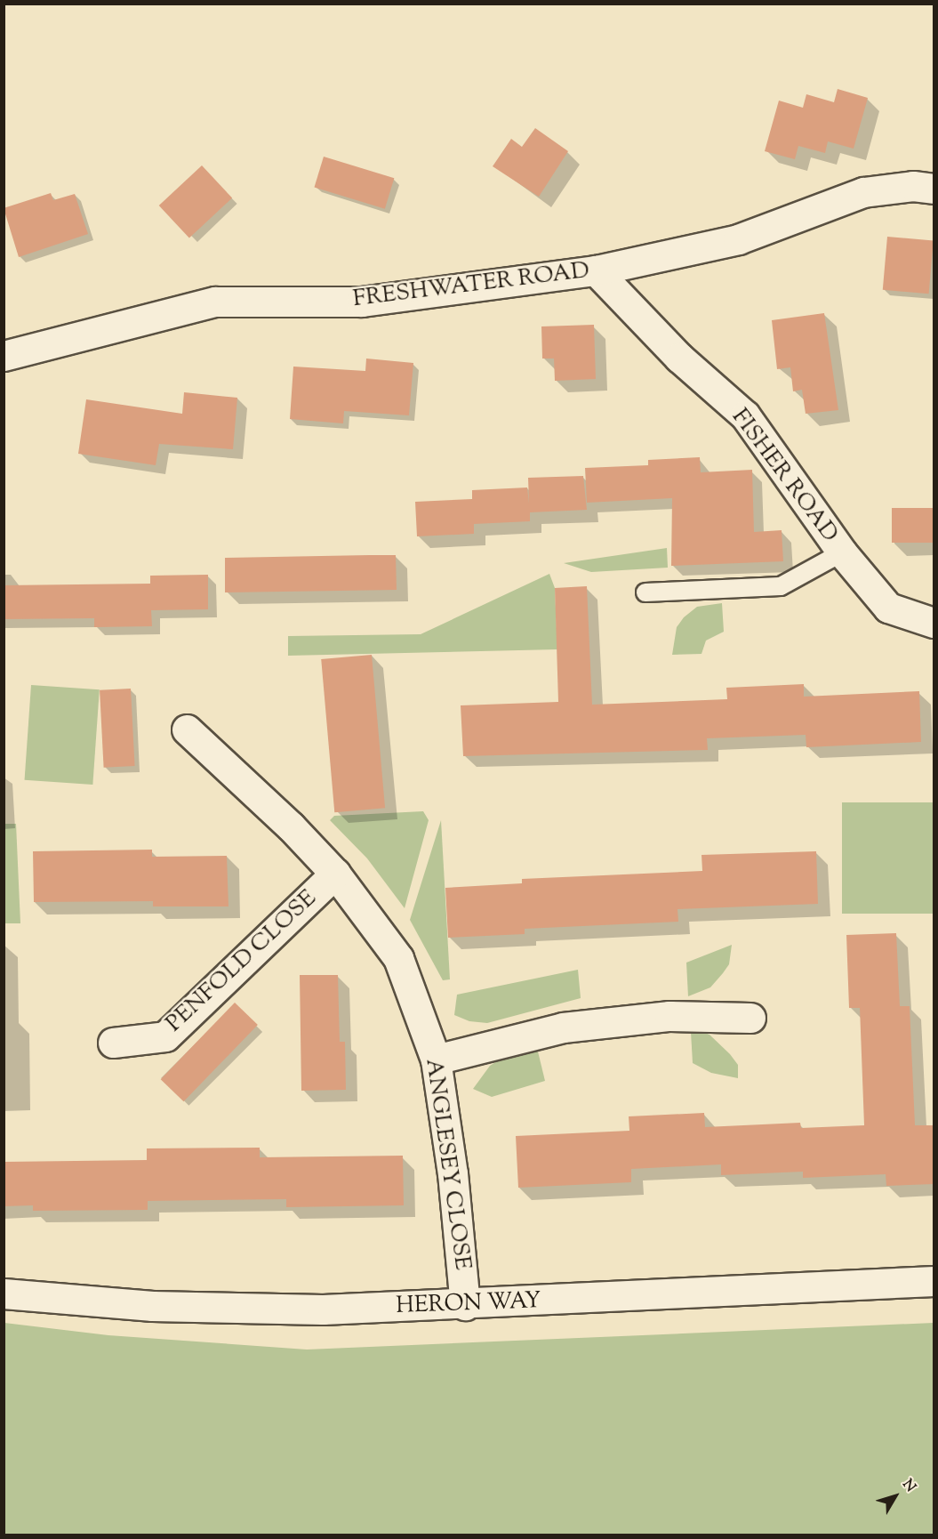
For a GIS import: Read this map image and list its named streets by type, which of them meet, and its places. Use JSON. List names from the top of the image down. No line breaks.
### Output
{"streets":{"street":["FRESHWATER ROAD","FISHER ROAD","PENFOLD CLOSE","ANGLESEY CLOSE","HERON WAY"]},"crossings":[["FRESHWATER ROAD","FISHER ROAD"],["PENFOLD CLOSE","ANGLESEY CLOSE"],["ANGLESEY CLOSE","HERON WAY"]],"north":"top right"}
